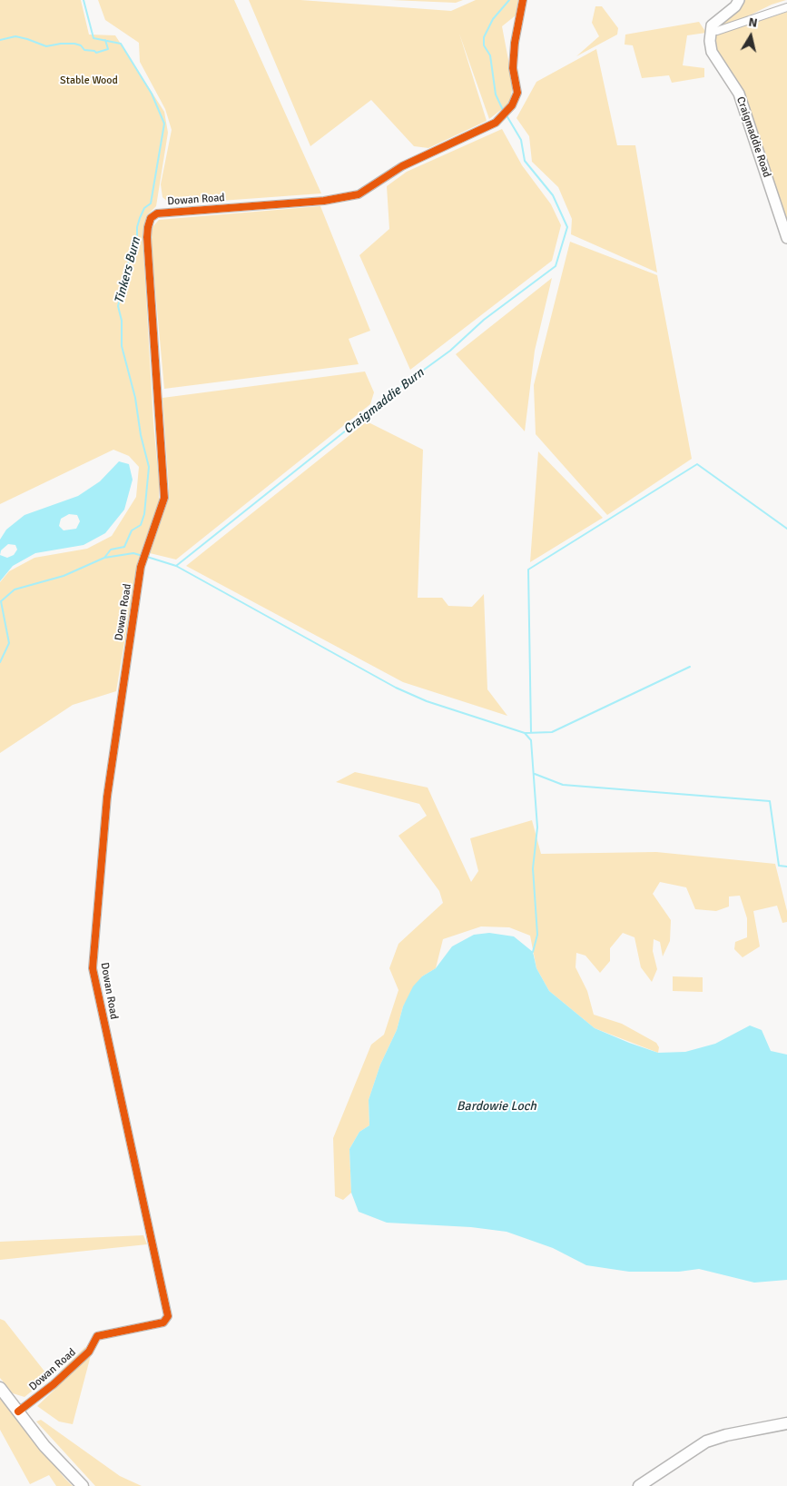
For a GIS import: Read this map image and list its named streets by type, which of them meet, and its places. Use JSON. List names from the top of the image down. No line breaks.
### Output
{"streets":{"street":["Craigmaddie Road","Dowan Road"]},"water":["Tinkers Burn","Craigmaddie Burn","Bardowie Loch"],"parks":["Stable Wood"],"north":"top"}
